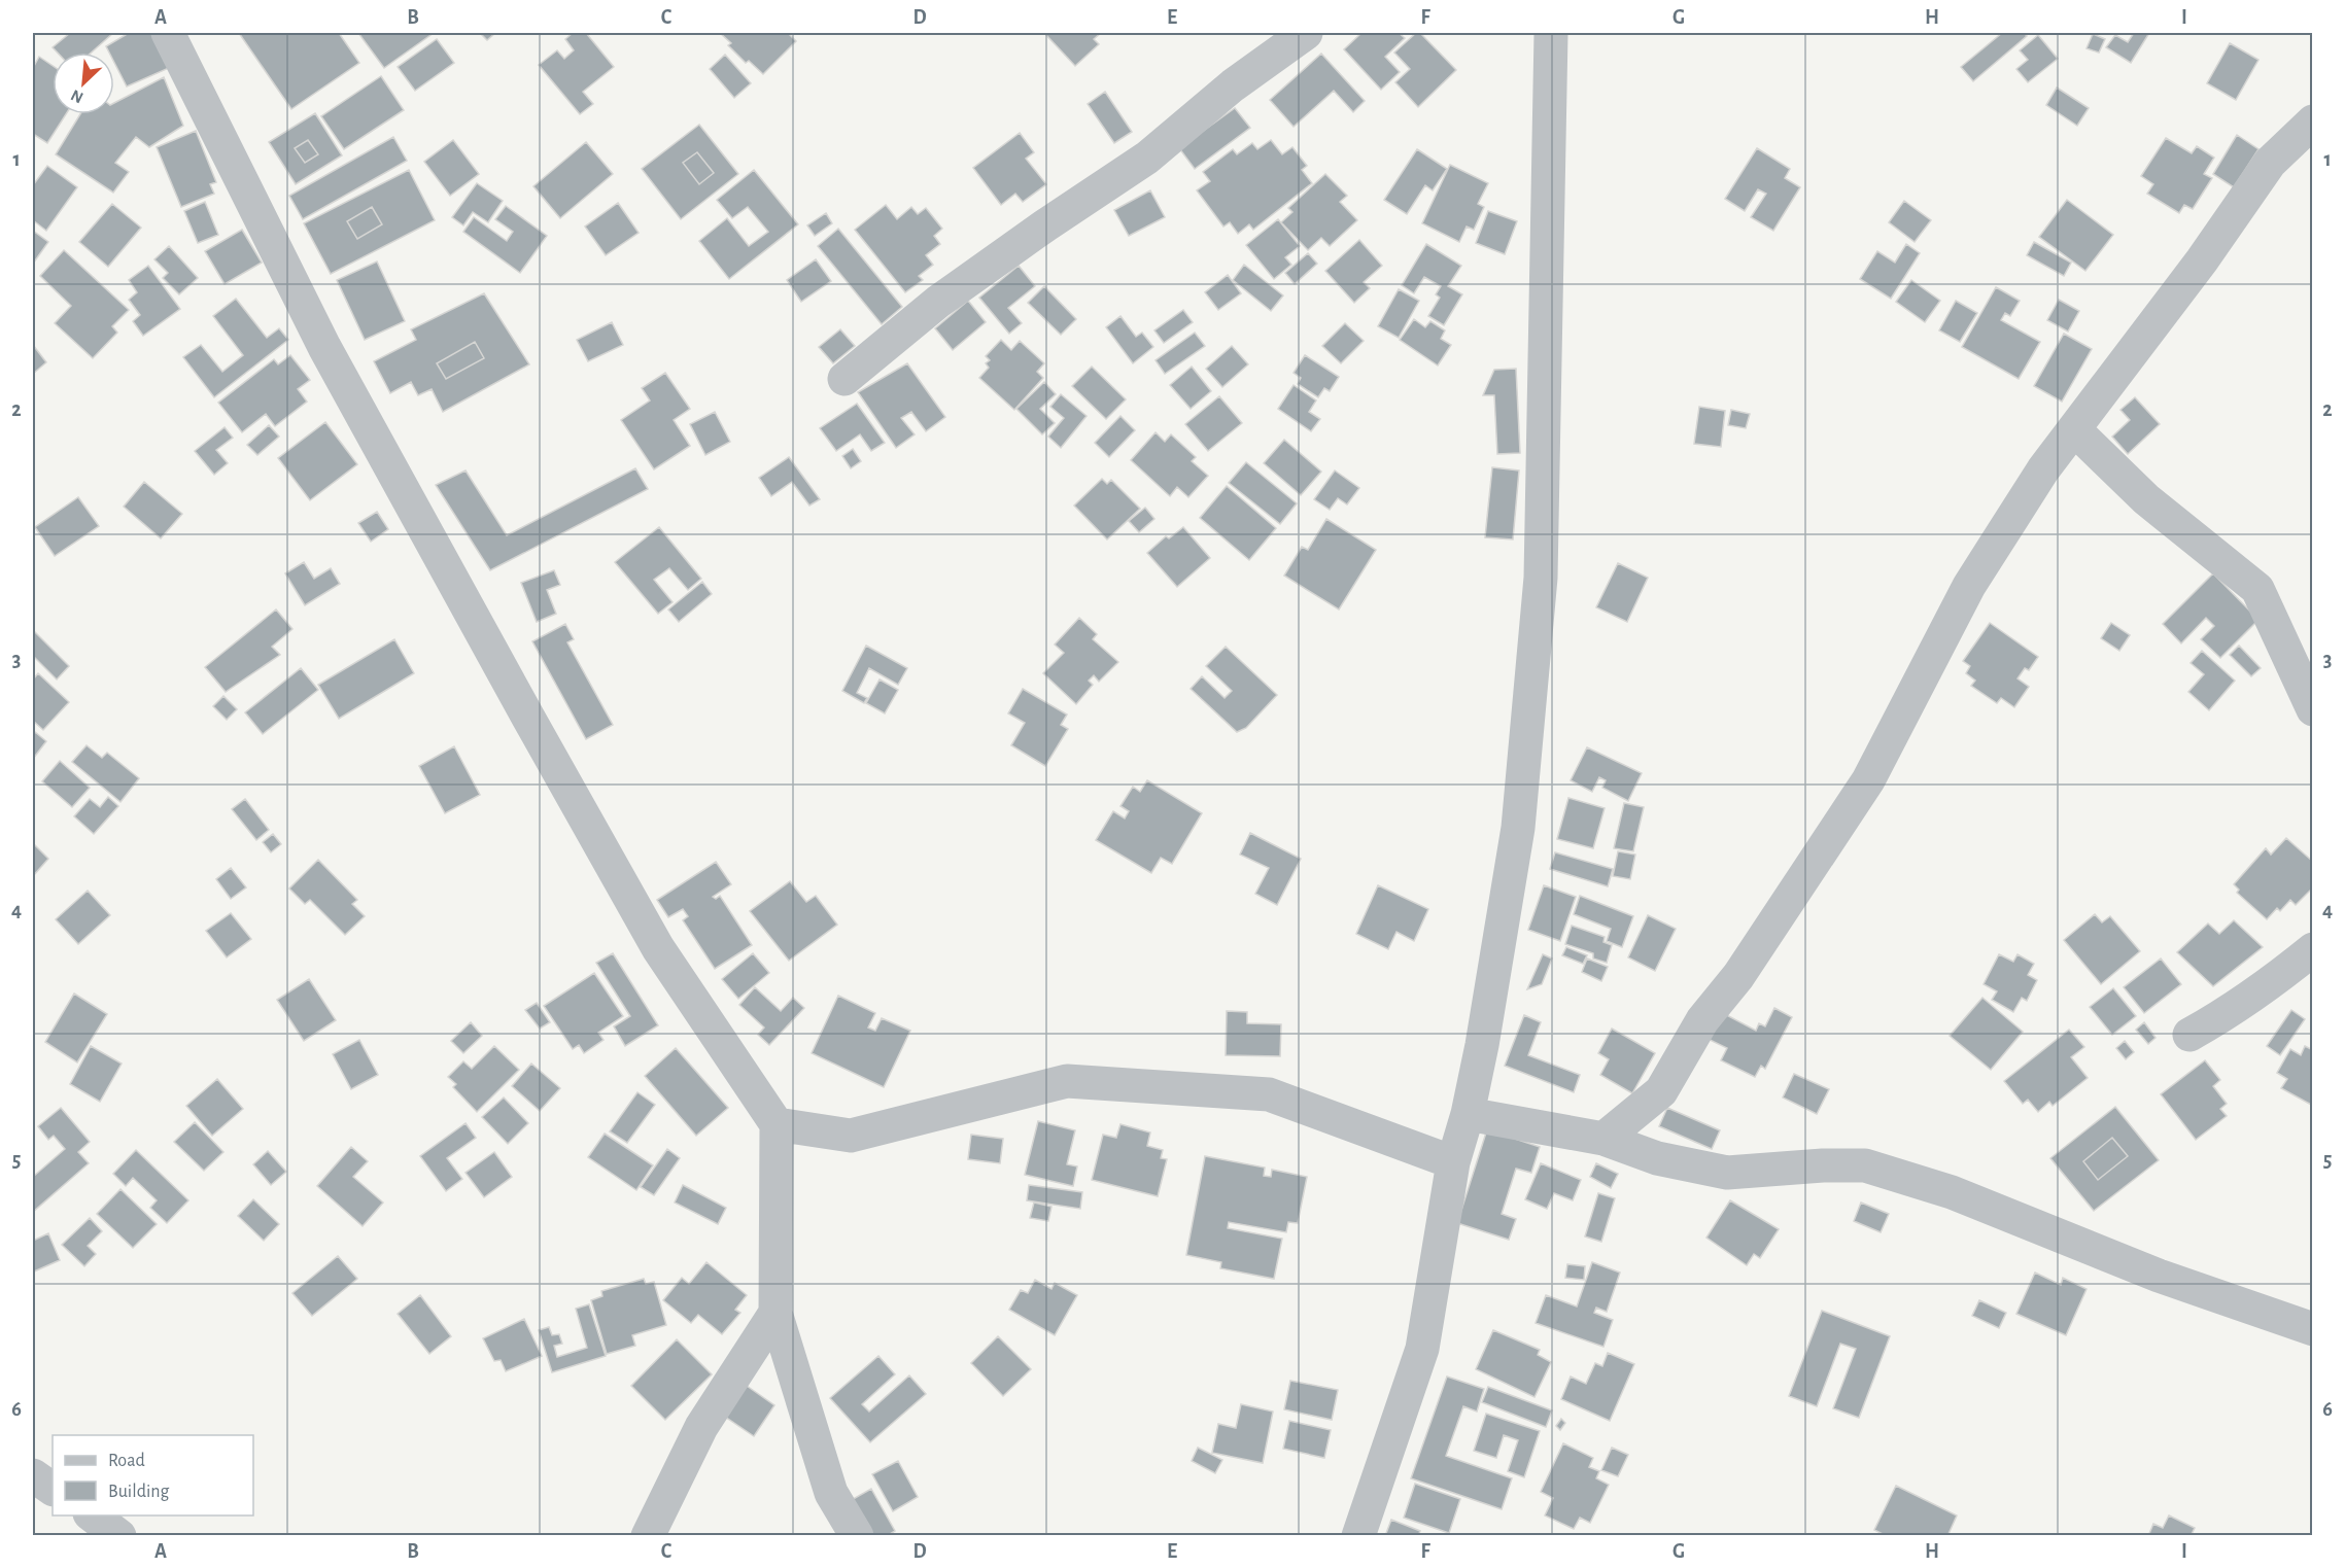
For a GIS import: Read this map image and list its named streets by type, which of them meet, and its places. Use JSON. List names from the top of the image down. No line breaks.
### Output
{"legend":["Road","Building"],"north":"bottom left","grid":{"columns":["A","B","C","D","E","F","G","H","I"],"rows":["1","2","3","4","5","6"]}}
